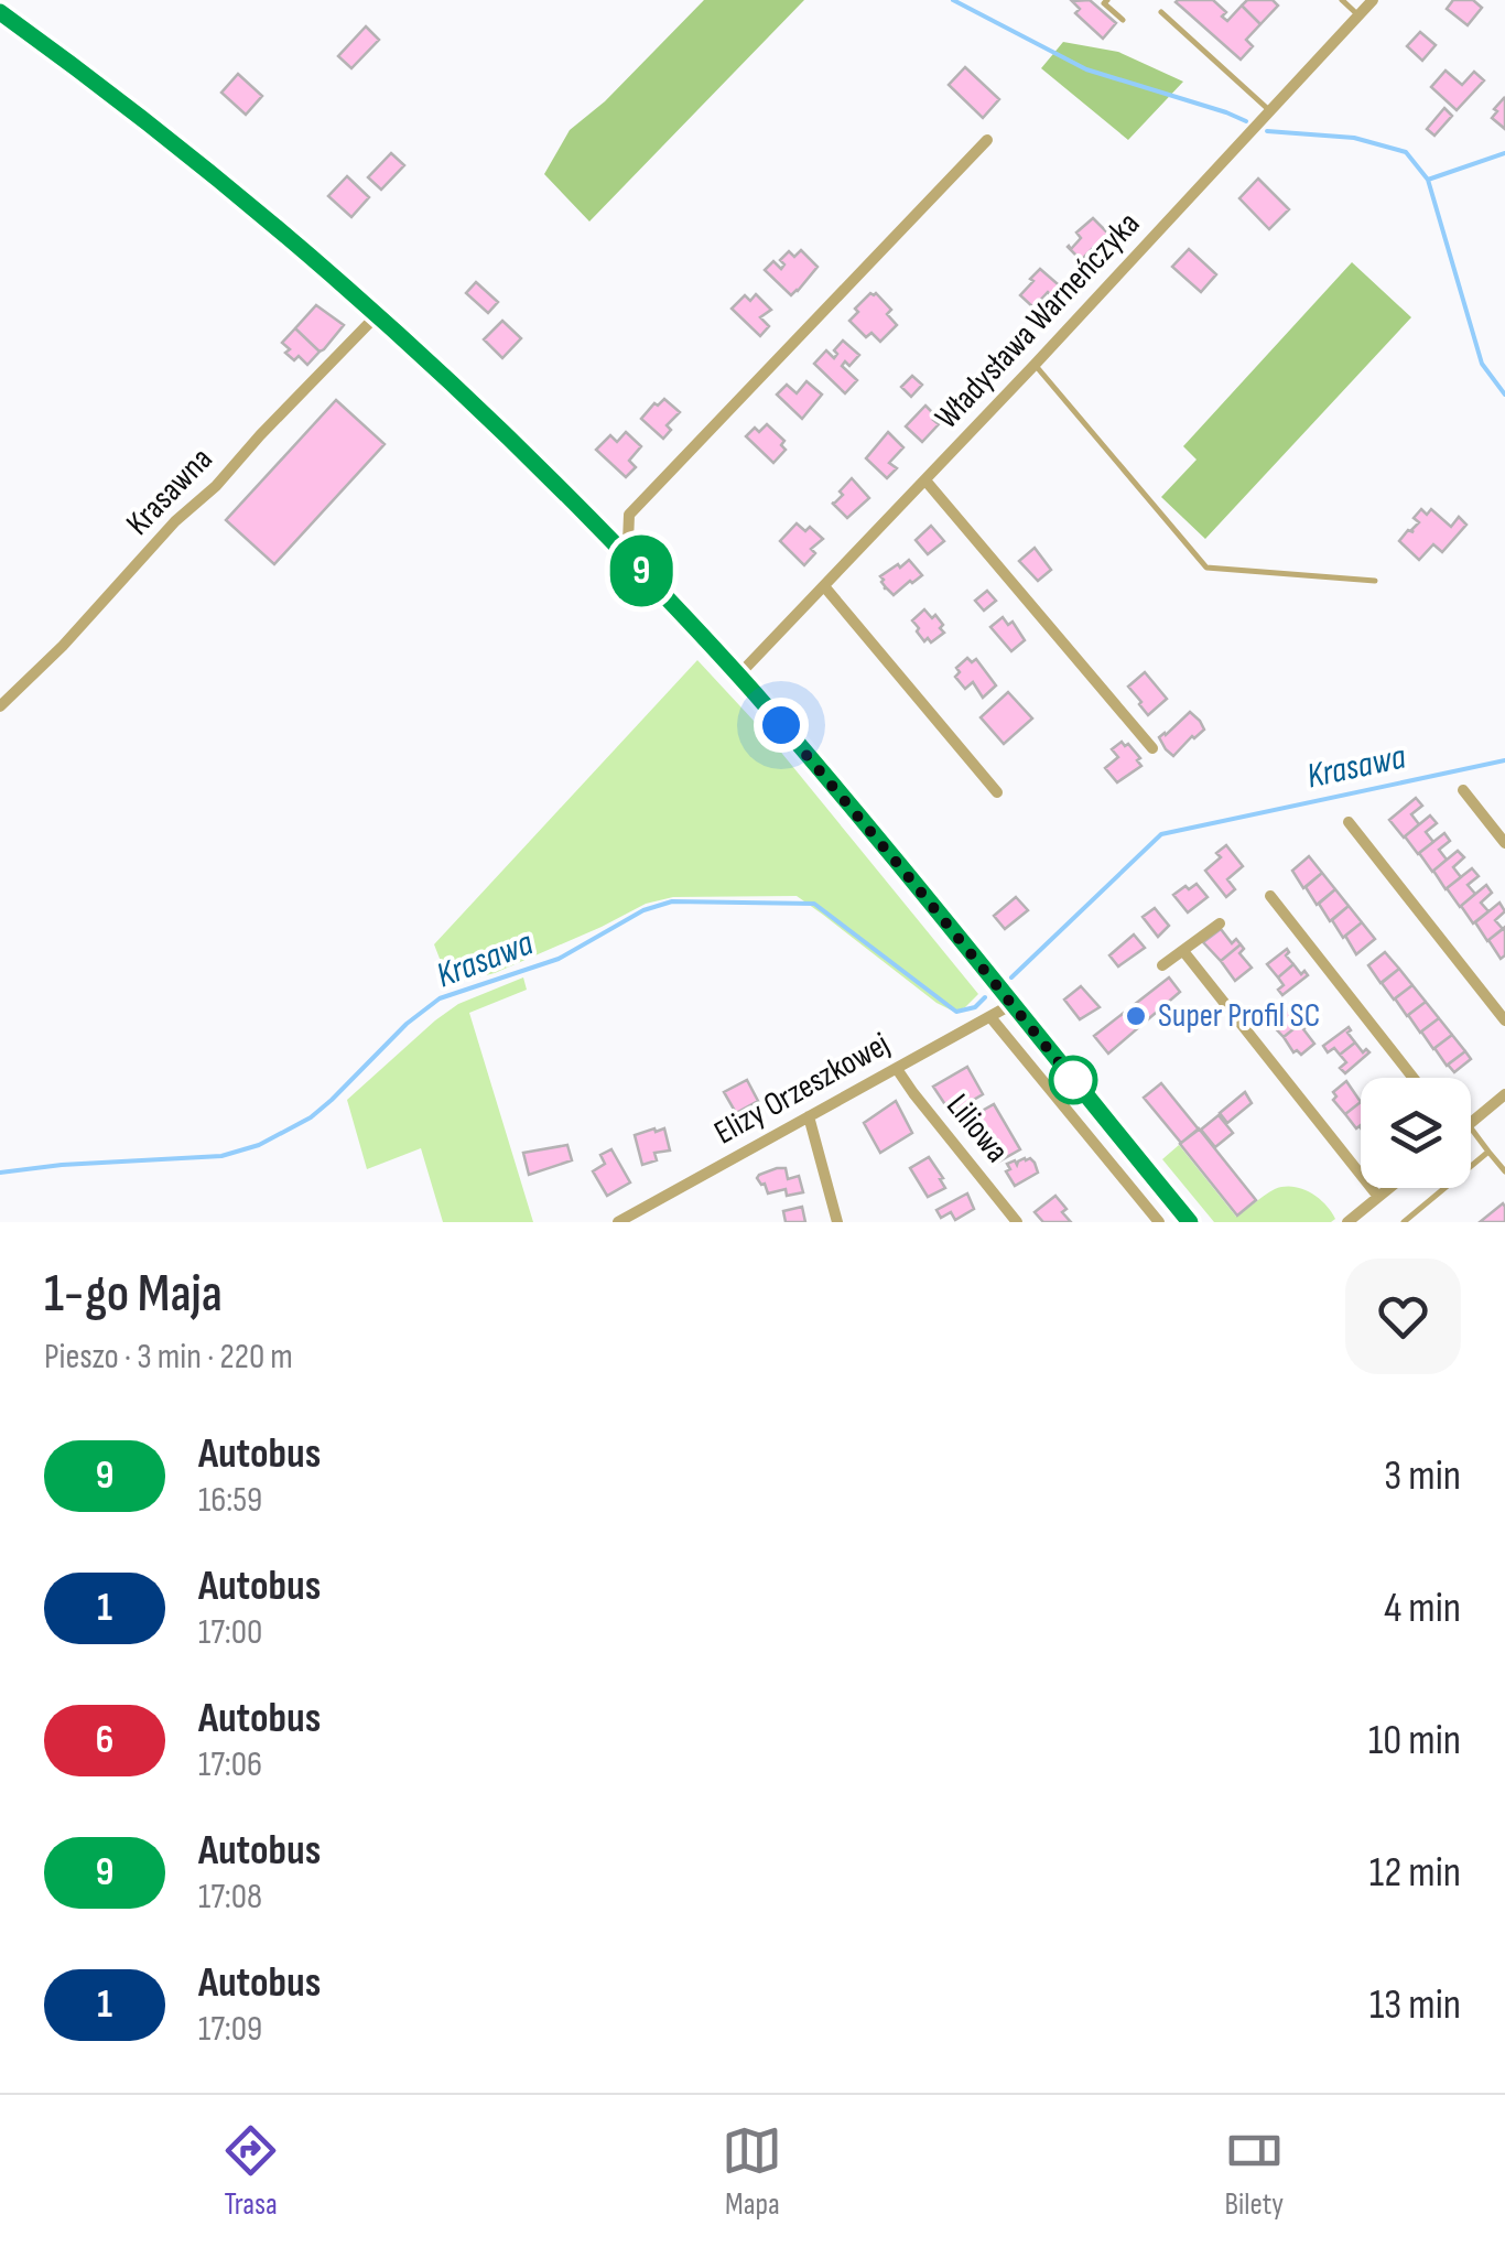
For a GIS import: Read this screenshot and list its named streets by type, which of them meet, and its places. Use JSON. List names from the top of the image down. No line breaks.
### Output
{"streets":{"street":["Władysława Warneńczyka","Krasawna","Elizy Orzeszkowej","Liliowa"]},"crossings":[["Elizy Orzeszkowej","Liliowa"]],"water":["Krasawa"],"places":["Super Profil SC"],"lines":["bus line 9"],"page":{"on_map":"9","heading":["1-go Maja","Pieszo · 3 min · 220 m"],"list":[{"mark":"9","name":"Autobus","note":"16:59","value":"3 min"},{"mark":"1","name":"Autobus","note":"17:00","value":"4 min"},{"mark":"6","name":"Autobus","note":"17:06","value":"10 min"},{"mark":"9","name":"Autobus","note":"17:08","value":"12 min"},{"mark":"1","name":"Autobus","note":"17:09","value":"13 min"}],"tabs":["Trasa","Mapa","Bilety"]}}
